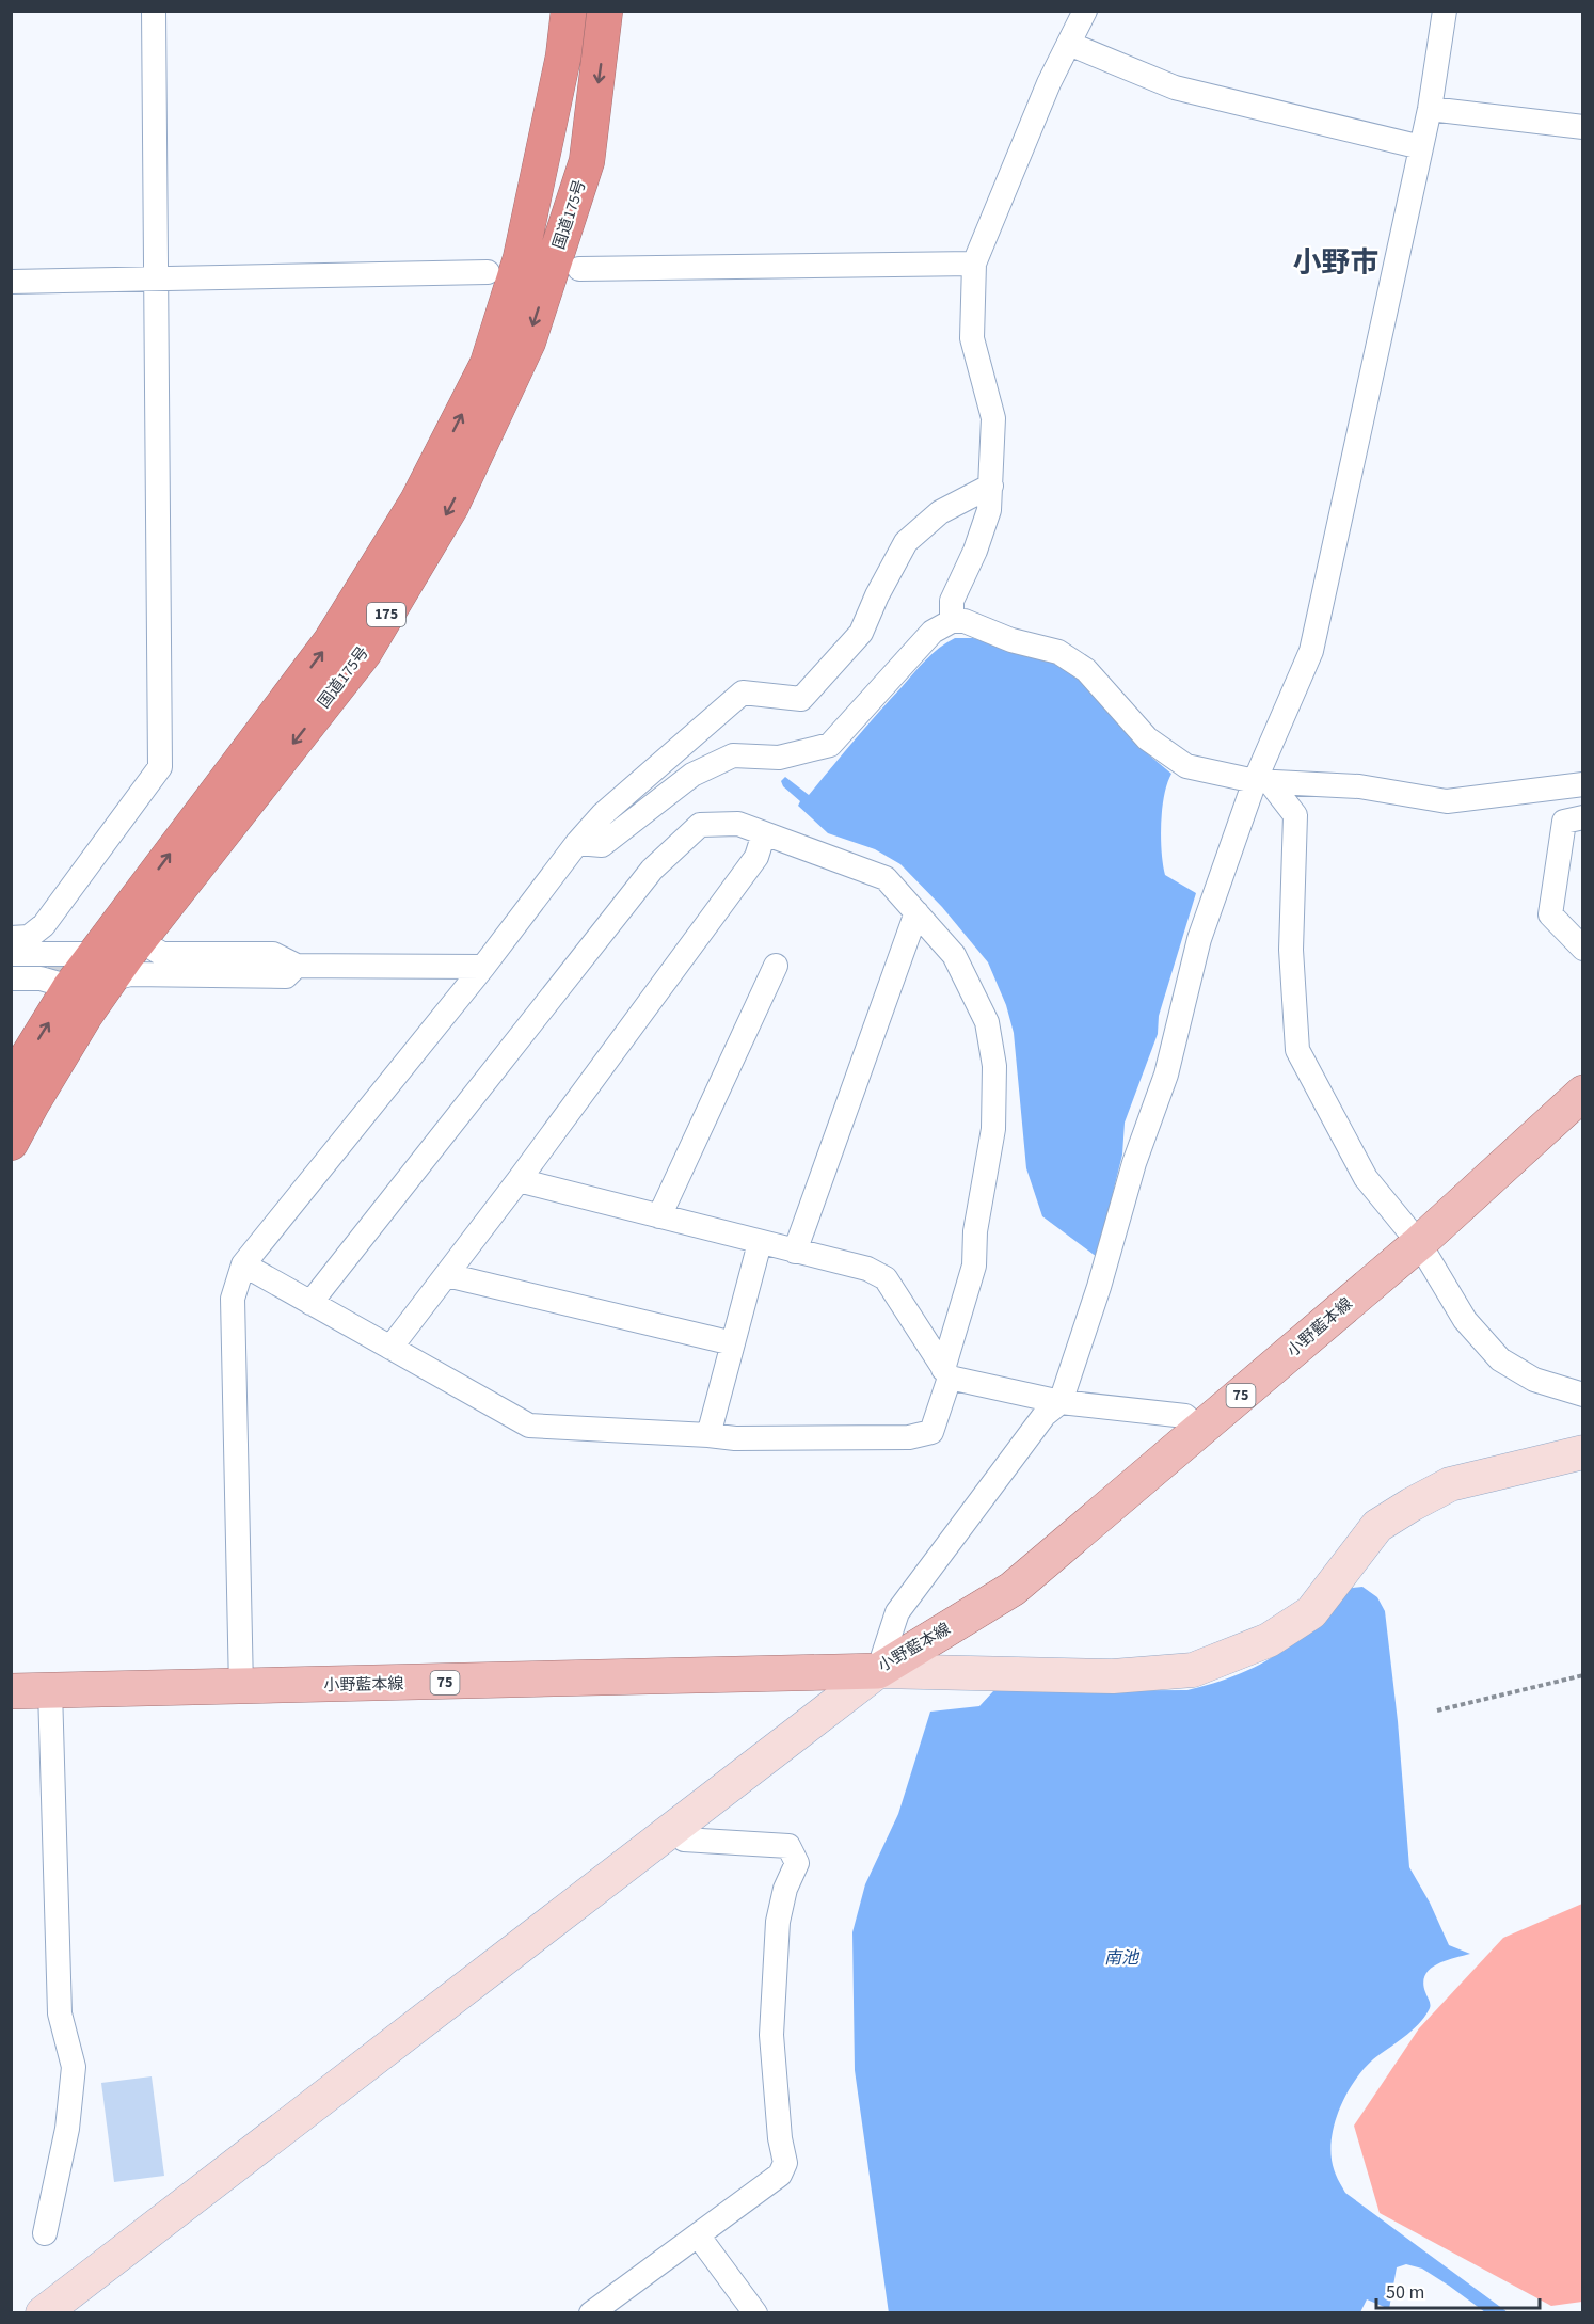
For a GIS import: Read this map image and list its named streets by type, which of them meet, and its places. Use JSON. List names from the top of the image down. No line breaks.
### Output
{"streets":{"highway":["国道175号","175"],"main road":["小野藍本線","75"]},"districts":["小野市"],"water":["南池"],"scale_bar":"50 m"}
